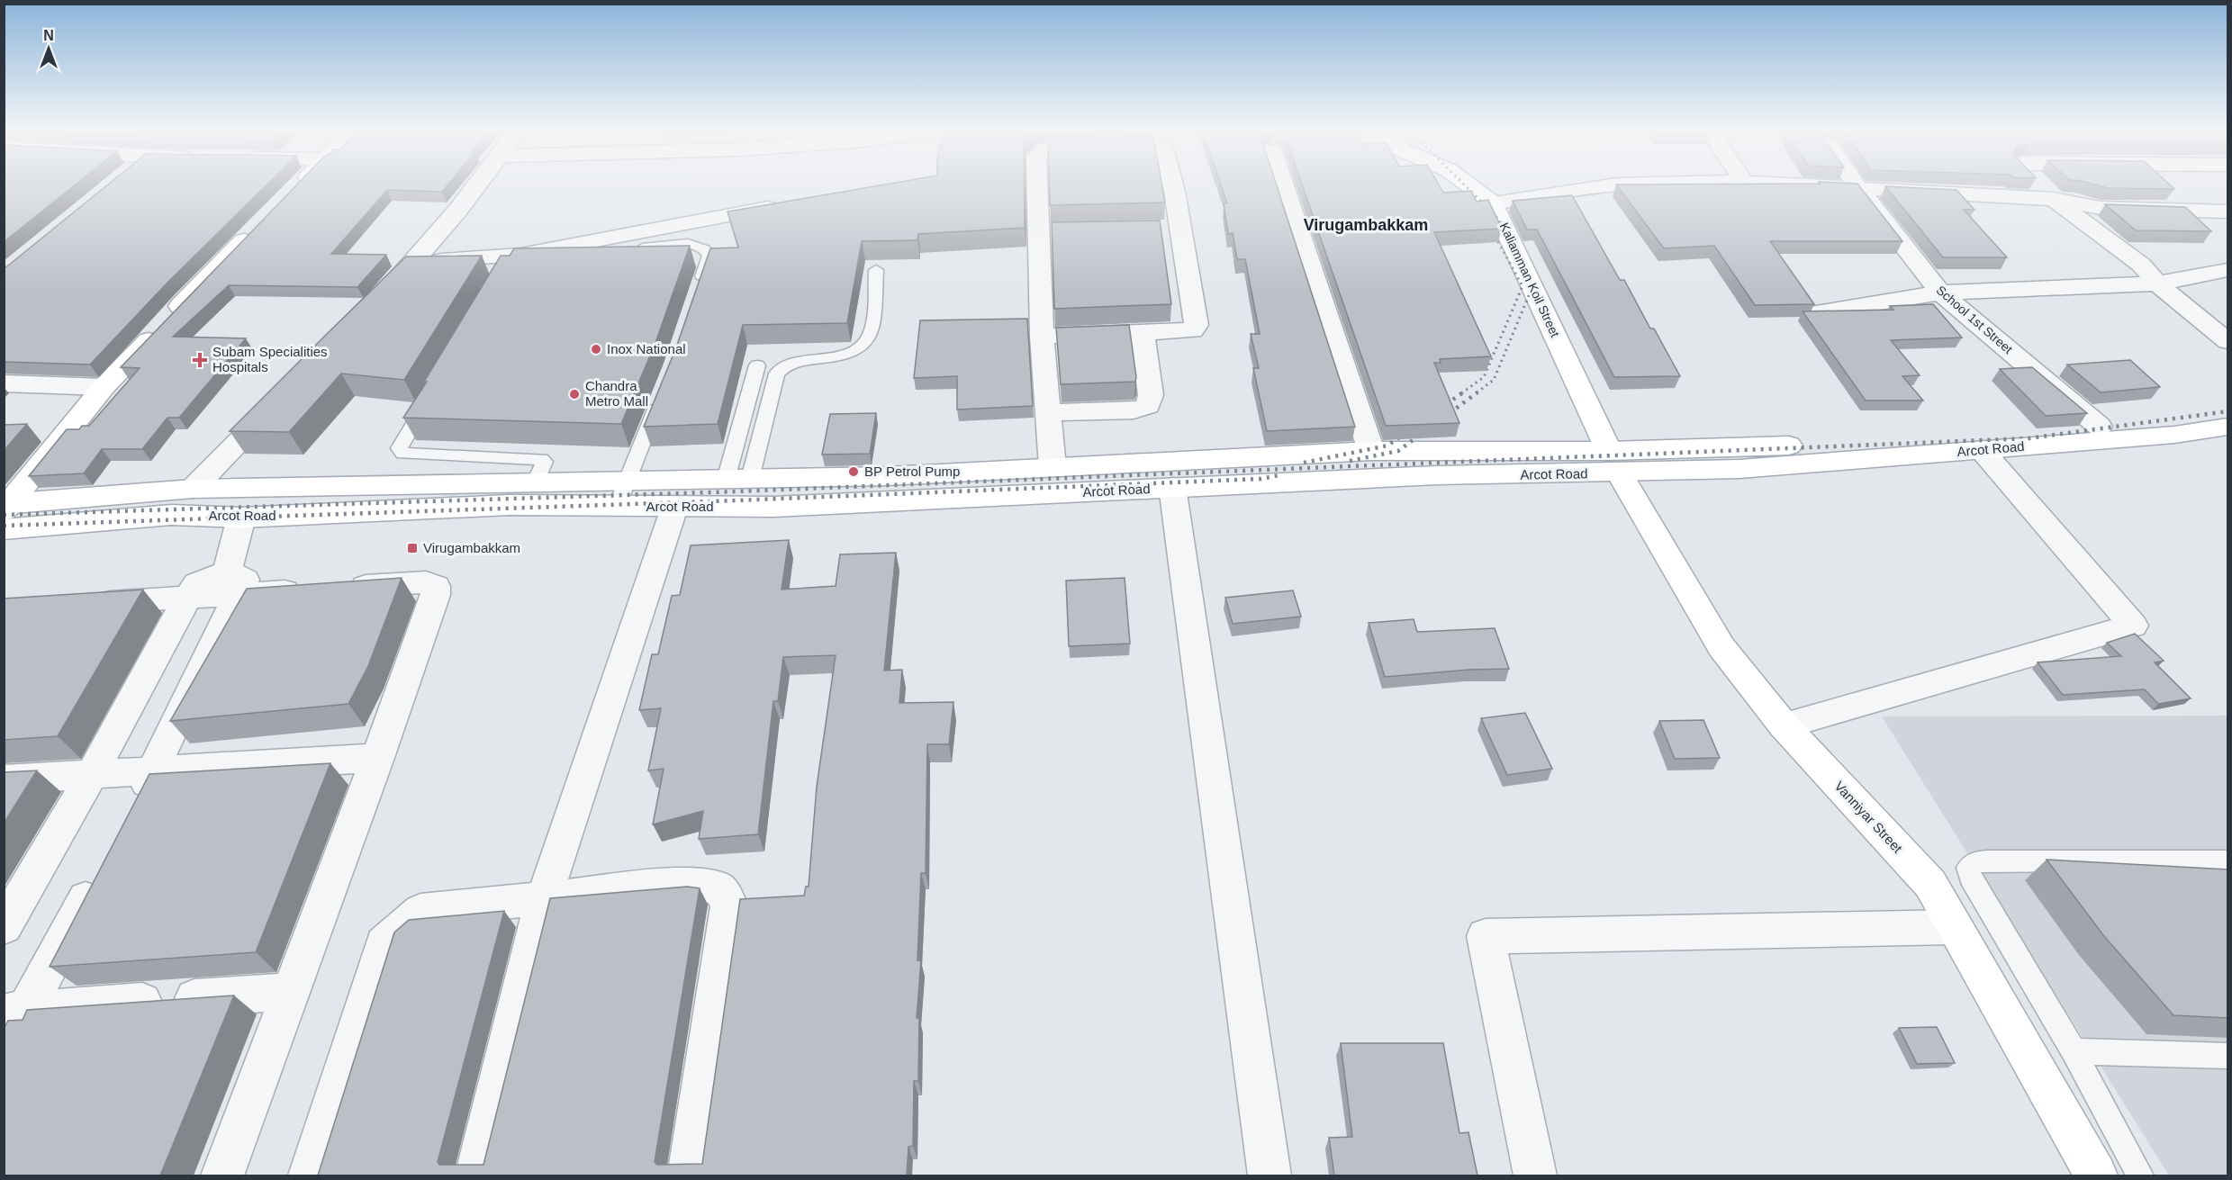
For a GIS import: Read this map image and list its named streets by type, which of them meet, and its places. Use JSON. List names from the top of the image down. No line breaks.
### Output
{"streets":{"main road":["Kaliamman Koil Street","Arcot Road","Vanniyar Street"],"street":["School 1st Street"]},"crossings":[["Kaliamman Koil Street","Arcot Road"],["Kaliamman Koil Street","Vanniyar Street"],["School 1st Street","Arcot Road"],["Arcot Road","Vanniyar Street"]],"districts":["Virugambakkam"],"places":{"other":["Inox National","Chandra Metro Mall","BP Petrol Pump"],"health":["Subam Specialities Hospitals"],"transit":["Virugambakkam"]},"north":"top"}
